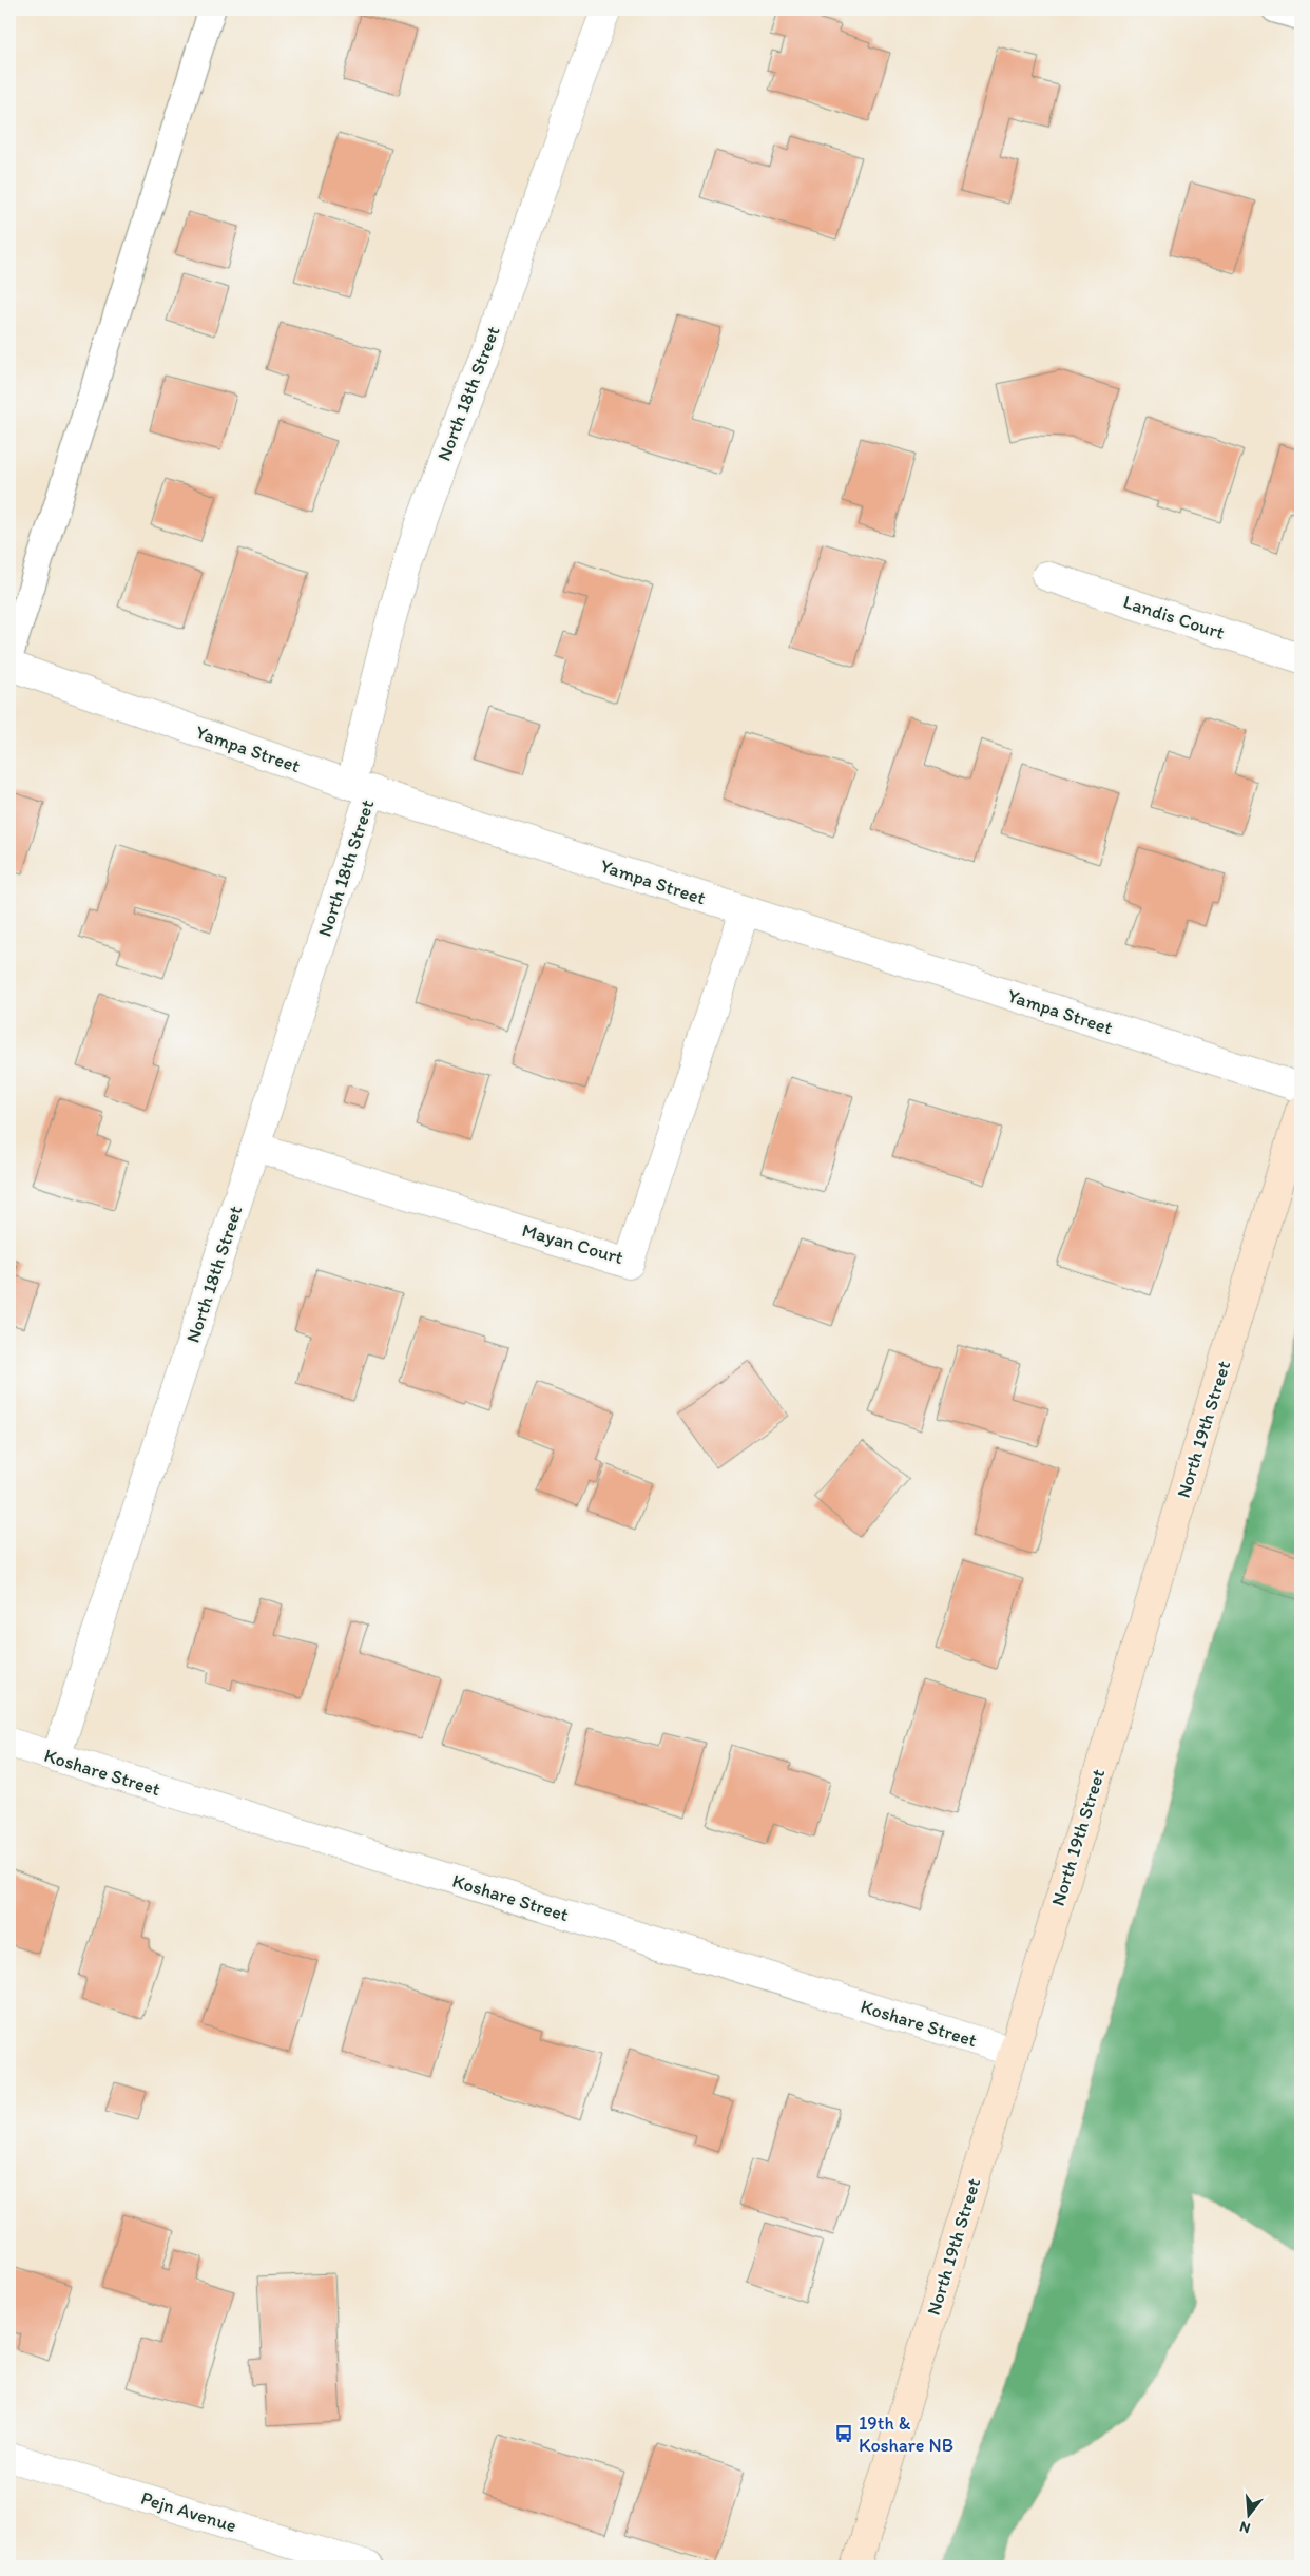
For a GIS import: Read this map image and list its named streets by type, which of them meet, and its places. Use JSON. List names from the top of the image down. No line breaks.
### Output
{"streets":{"street":["North 18th Street","Landis Court","Yampa Street","Mayan Court","North 19th Street","Koshare Street","Pejn Avenue"]},"crossings":[["North 18th Street","Yampa Street"],["North 18th Street","Mayan Court"],["North 18th Street","Koshare Street"],["Yampa Street","Mayan Court"],["North 19th Street","Koshare Street"]],"places":{"bus stop":["19th & Koshare NB"]},"north":"bottom"}
